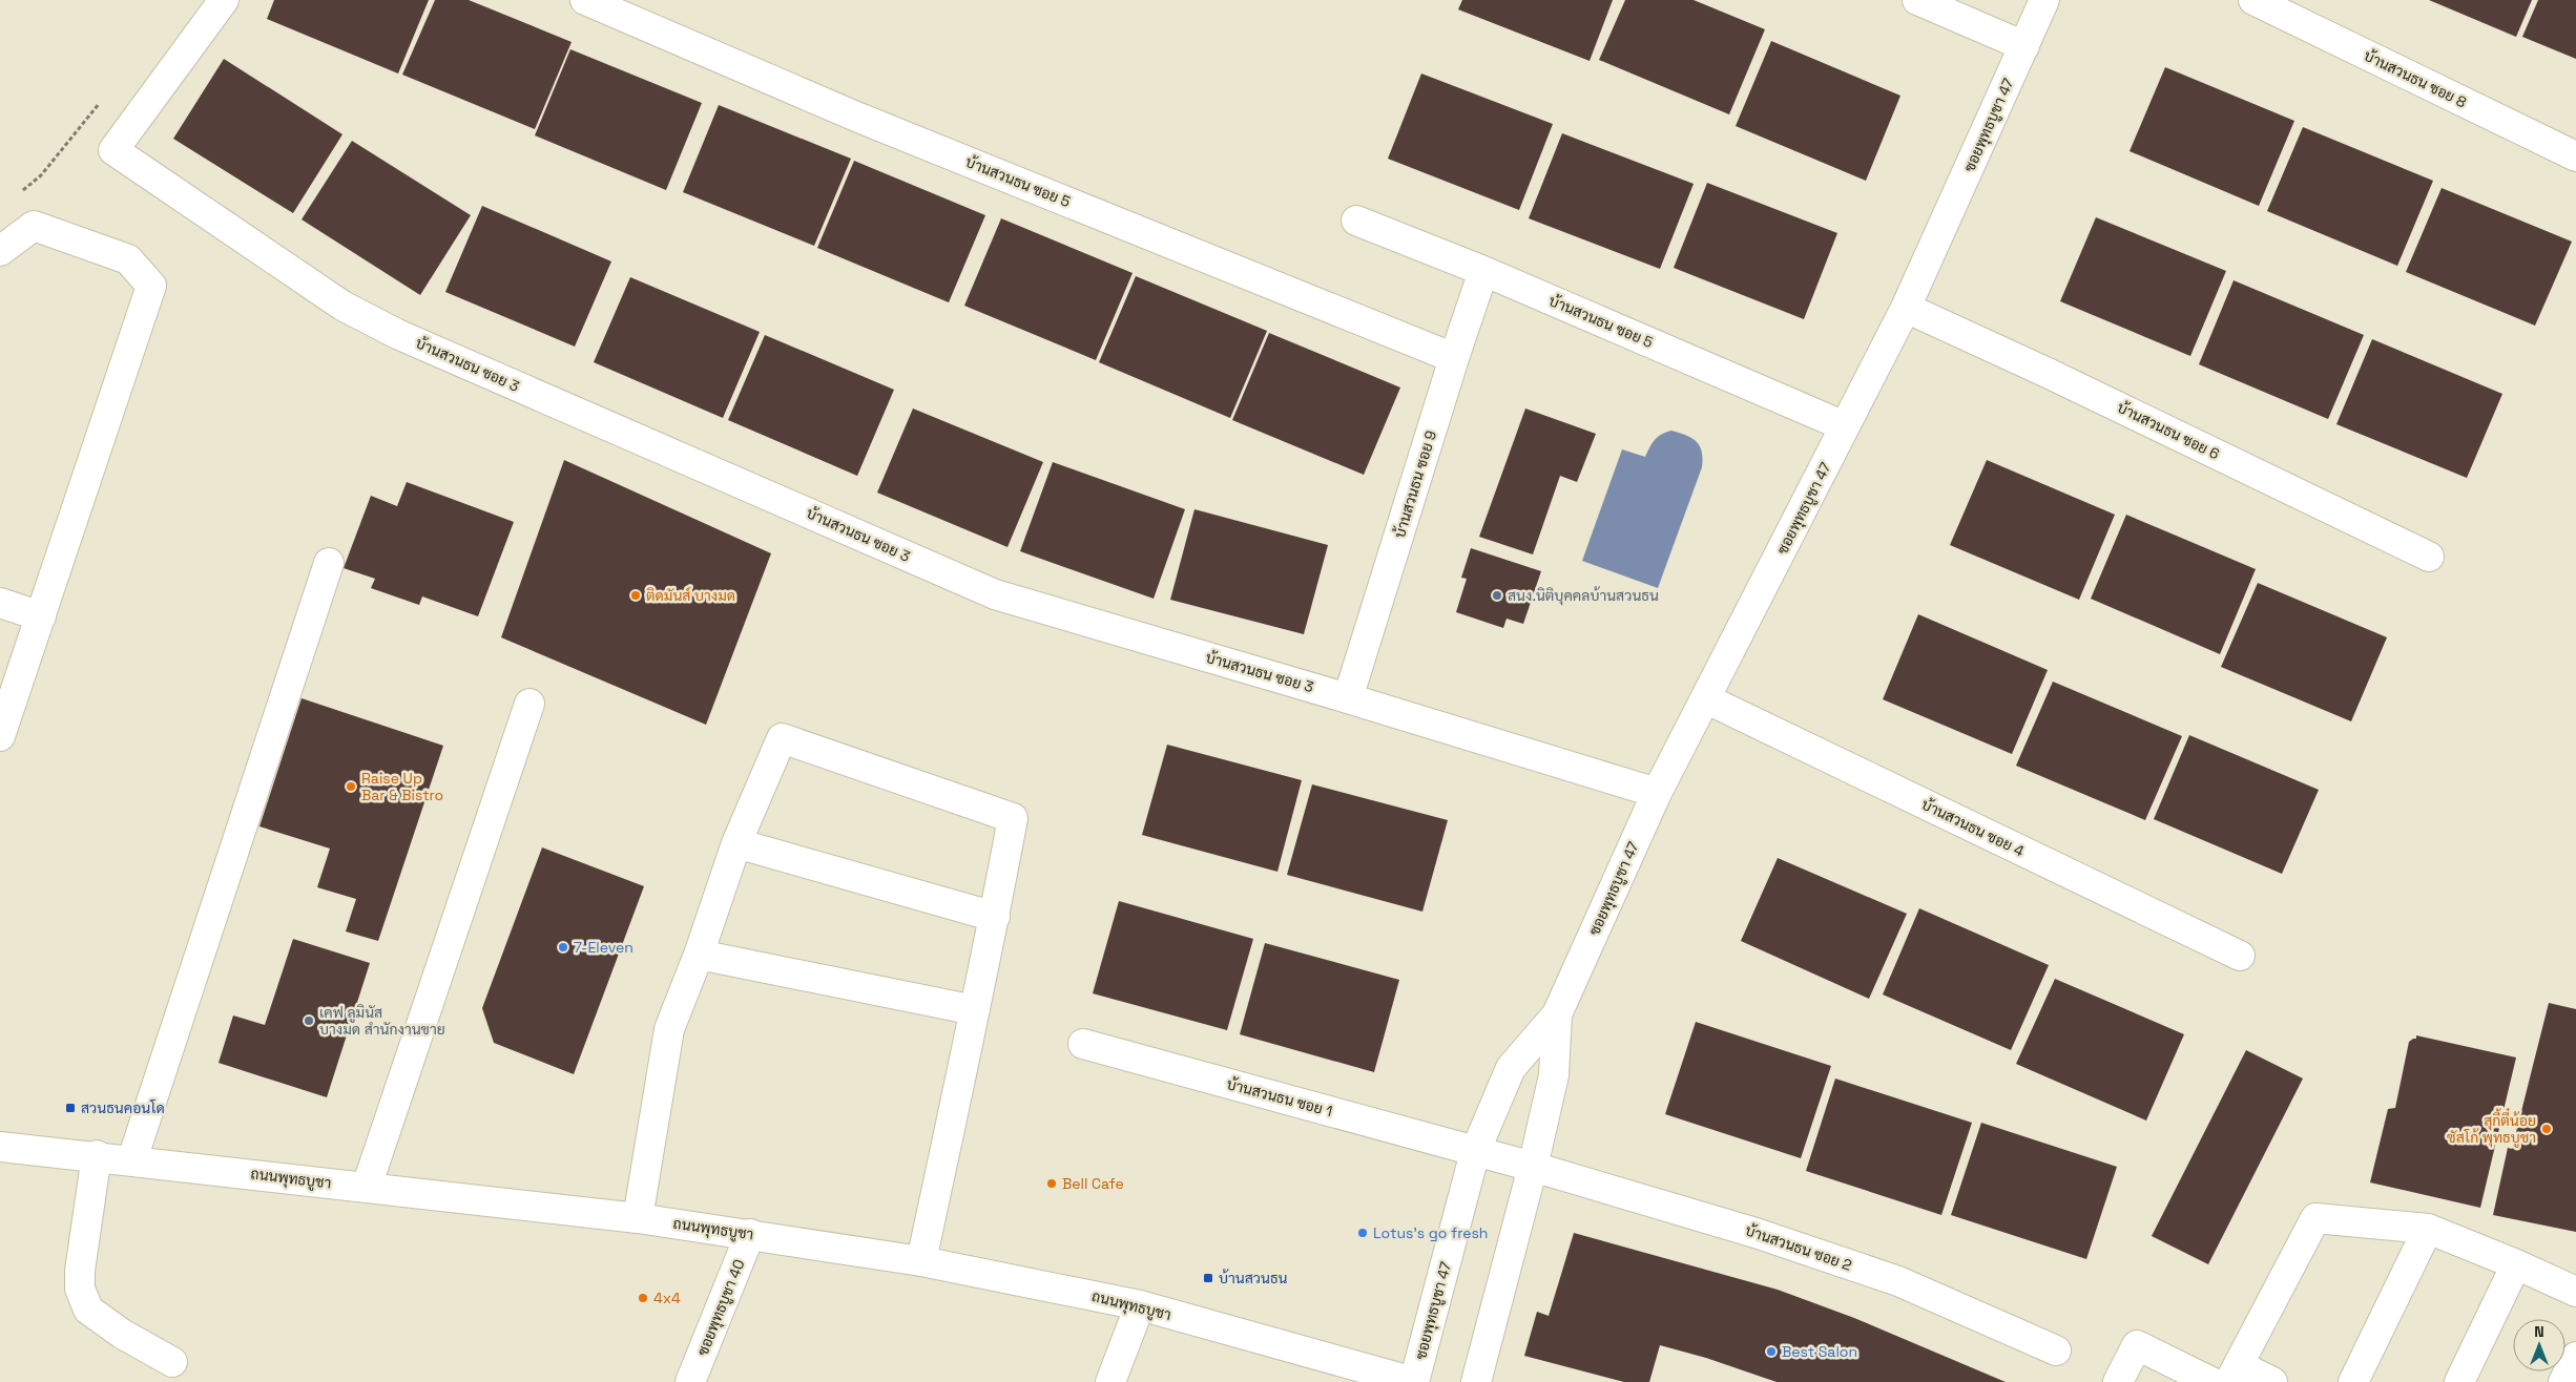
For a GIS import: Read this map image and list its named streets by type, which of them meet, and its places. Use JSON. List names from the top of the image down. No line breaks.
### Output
{"streets":{"street":["บ้านสวนธน ซอย 8","ซอยพุทธบูชา 47","บ้านสวนธน ซอย 5","บ้านสวนธน ซอย 3","บ้านสวนธน ซอย 6","บ้านสวนธน ซอย 9","บ้านสวนธน ซอย 4","บ้านสวนธน ซอย 1","ถนนพุทธบูชา","บ้านสวนธน ซอย 2","ซอยพุทธบูชา 40"]},"crossings":[["ซอยพุทธบูชา 47","บ้านสวนธน ซอย 5"],["ซอยพุทธบูชา 47","บ้านสวนธน ซอย 3"],["ซอยพุทธบูชา 47","บ้านสวนธน ซอย 6"],["ซอยพุทธบูชา 47","บ้านสวนธน ซอย 4"],["ซอยพุทธบูชา 47","บ้านสวนธน ซอย 1"],["ซอยพุทธบูชา 47","ถนนพุทธบูชา"],["ซอยพุทธบูชา 47","บ้านสวนธน ซอย 2"],["บ้านสวนธน ซอย 5","บ้านสวนธน ซอย 9"],["บ้านสวนธน ซอย 3","บ้านสวนธน ซอย 9"],["บ้านสวนธน ซอย 1","บ้านสวนธน ซอย 2"],["ถนนพุทธบูชา","ซอยพุทธบูชา 40"]],"places":{"other":["ติดมันส์ บางมด","สนง.นิติบุคคลบ้านสวนธน","Raise Up Bar & Bistro","7-Eleven","เคฟ ลูมินัส บางมด สำนักงานขาย","สุกี้ตี๋น้อย ซัสโก้ พุทธบูชา","Bell Cafe","Lotus's go fresh","4x4","Best Salon"],"transit":["สวนธนคอนโด","บ้านสวนธน"]},"north":"top"}
